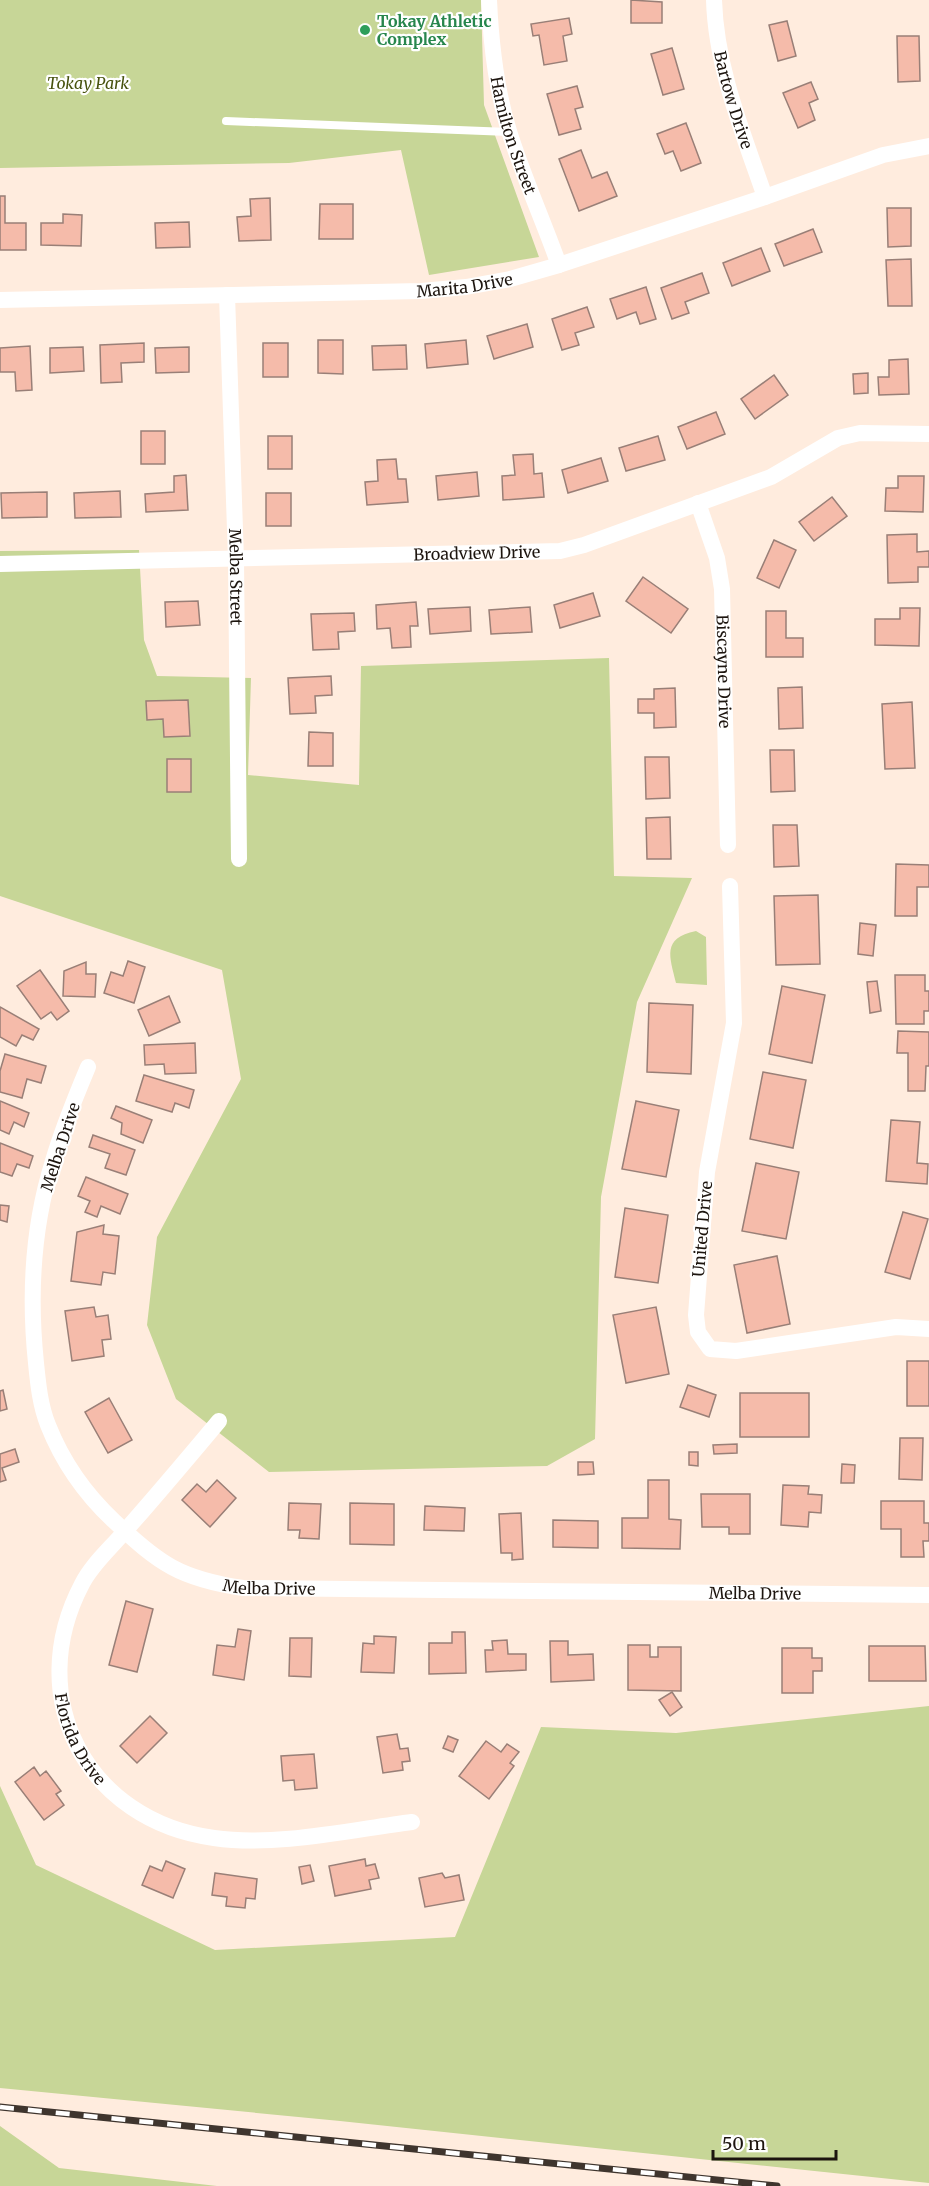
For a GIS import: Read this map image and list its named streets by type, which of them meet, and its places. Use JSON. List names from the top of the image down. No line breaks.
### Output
{"streets":{"street":["Bartow Drive","Hamilton Street","Marita Drive","Broadview Drive","Melba Street","Biscayne Drive","Melba Drive","United Drive","Florida Drive"]},"crossings":[["Bartow Drive","Marita Drive"],["Hamilton Street","Marita Drive"],["Marita Drive","Melba Street"],["Broadview Drive","Melba Street"],["Broadview Drive","Biscayne Drive"],["Melba Drive","Florida Drive"]],"parks":["Tokay Park"],"places":["Tokay Athletic Complex"],"scale_bar":"50 m"}
